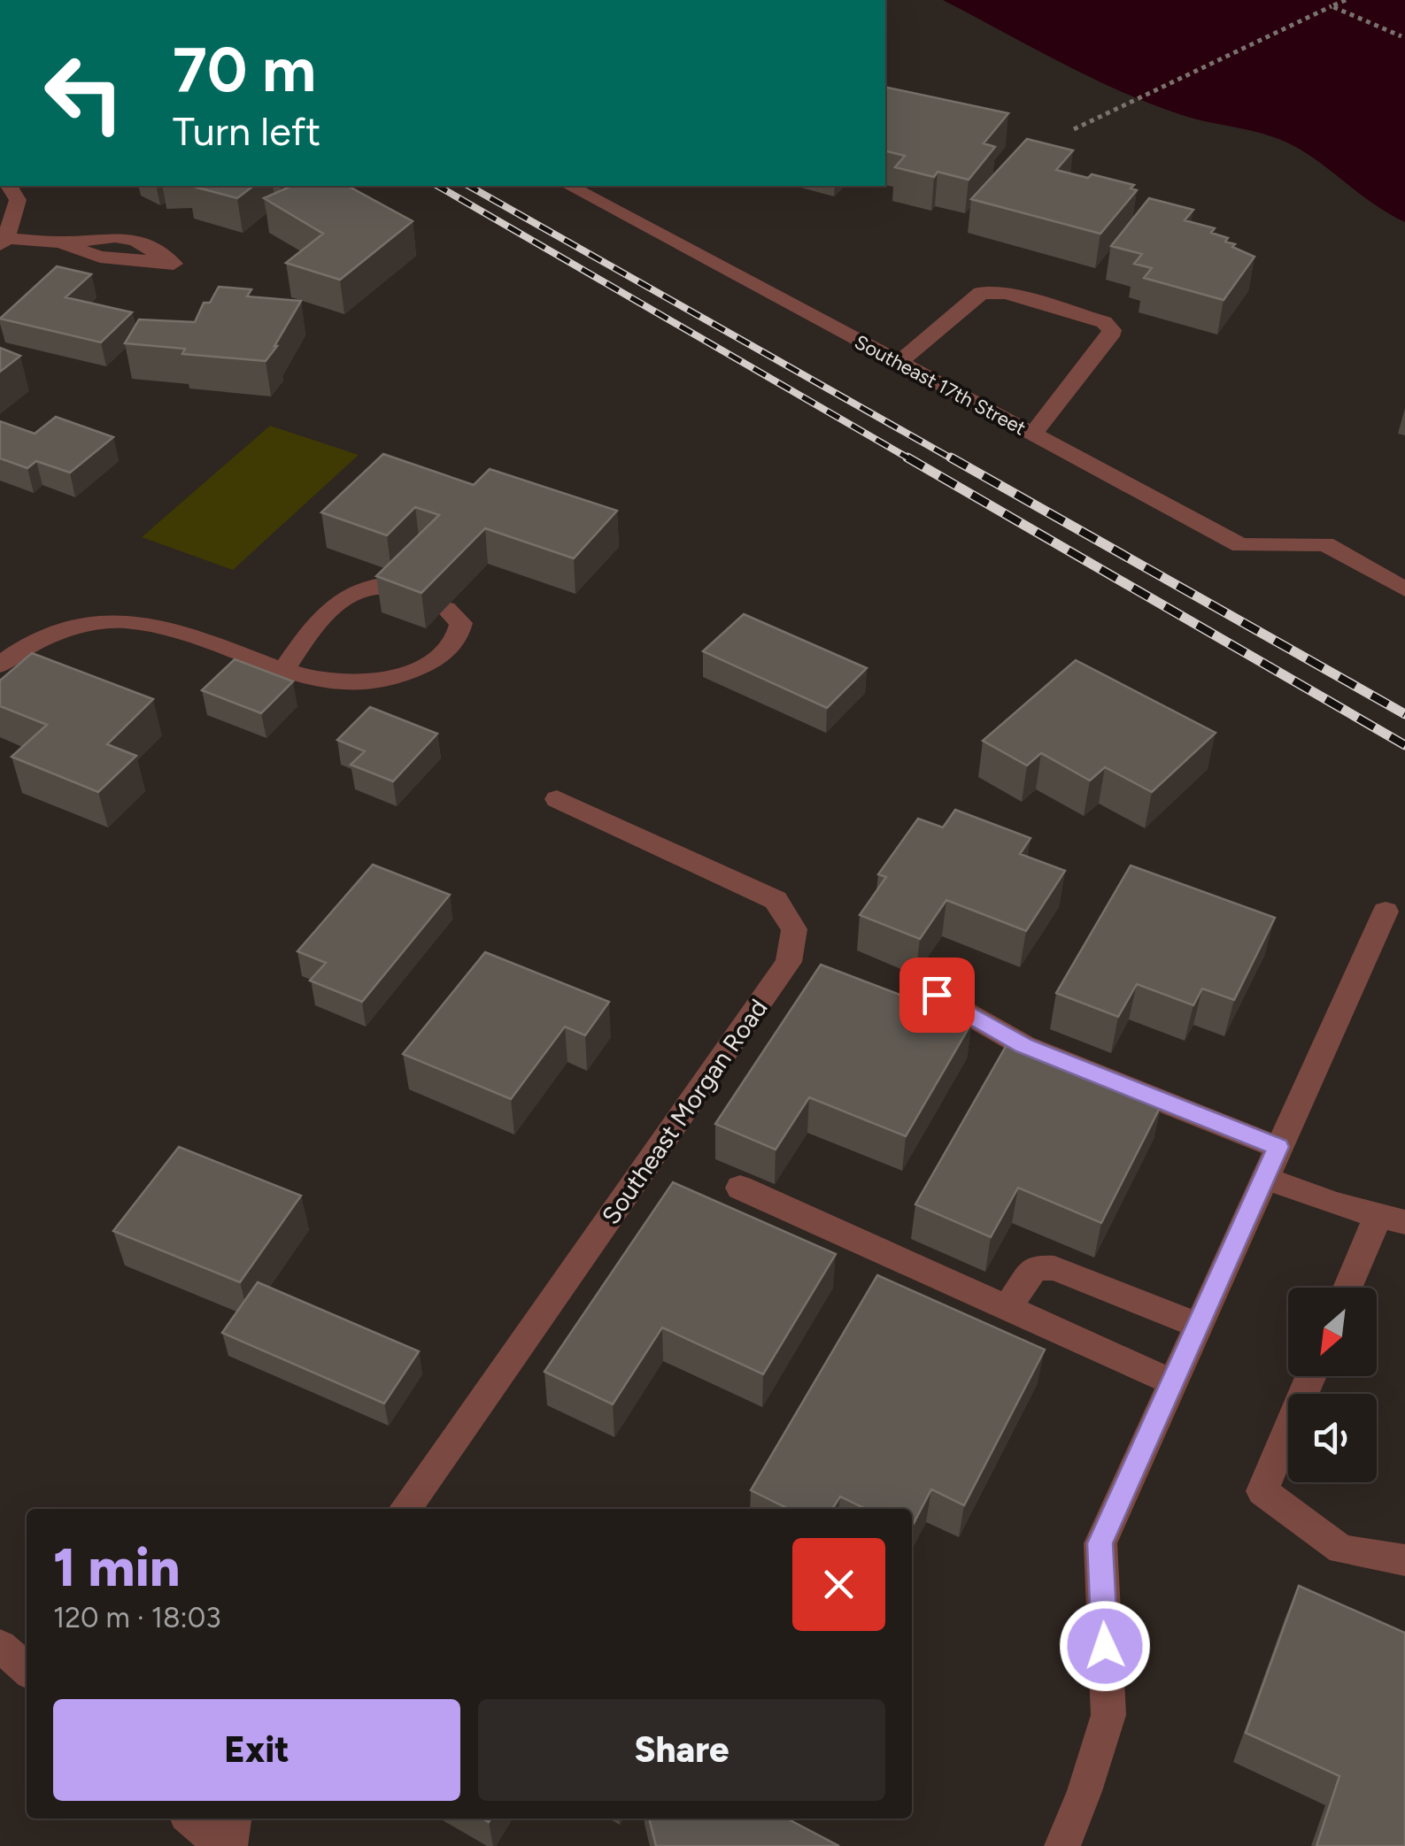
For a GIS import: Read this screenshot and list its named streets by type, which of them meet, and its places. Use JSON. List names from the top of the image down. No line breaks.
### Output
{"streets":{"street":["Southeast 17th Street","Southeast Morgan Road"]},"north":"bottom left","page":{"turn":["70 m","Turn left"],"heading":["1 min","120 m · 18:03"],"buttons":["Exit","Share"]}}
